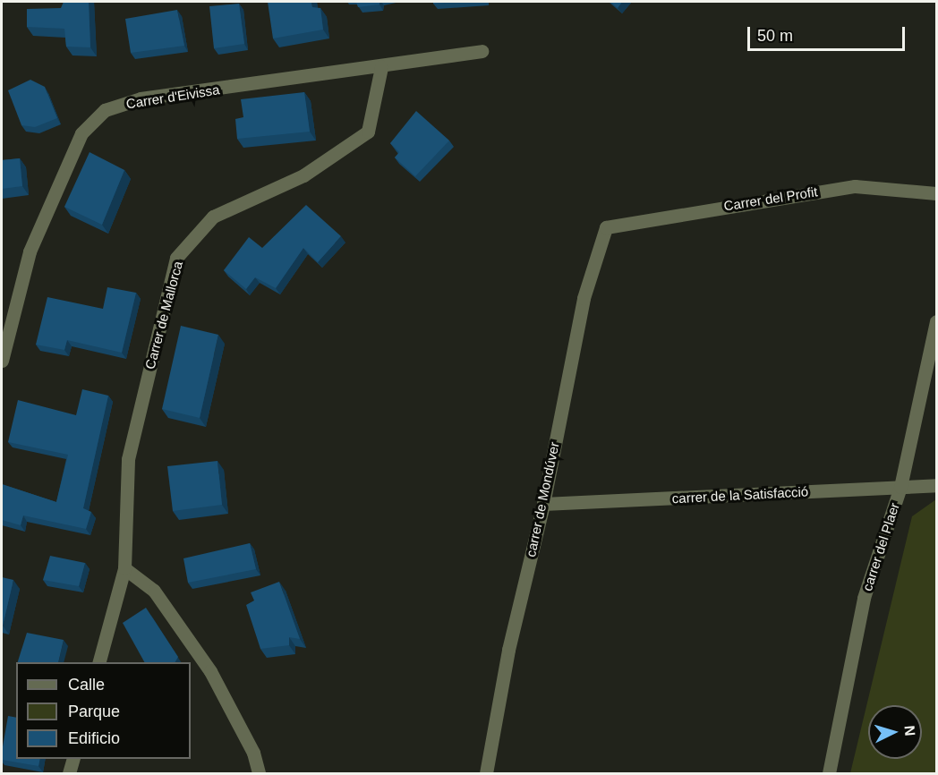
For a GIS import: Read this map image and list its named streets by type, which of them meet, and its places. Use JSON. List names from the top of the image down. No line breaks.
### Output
{"streets":{"street":["Carrer d'Eivissa","Carrer del Profit","Carrer de Mallorca","carrer de la Satisfacció","carrer de Mondúver","carrer del Plaer"]},"crossings":[["Carrer d'Eivissa","Carrer de Mallorca"],["Carrer del Profit","carrer de Mondúver"],["carrer de la Satisfacció","carrer de Mondúver"],["carrer de la Satisfacció","carrer del Plaer"]],"legend":["Calle","Parque","Edificio"],"scale_bar":"50 m","north":"right"}
